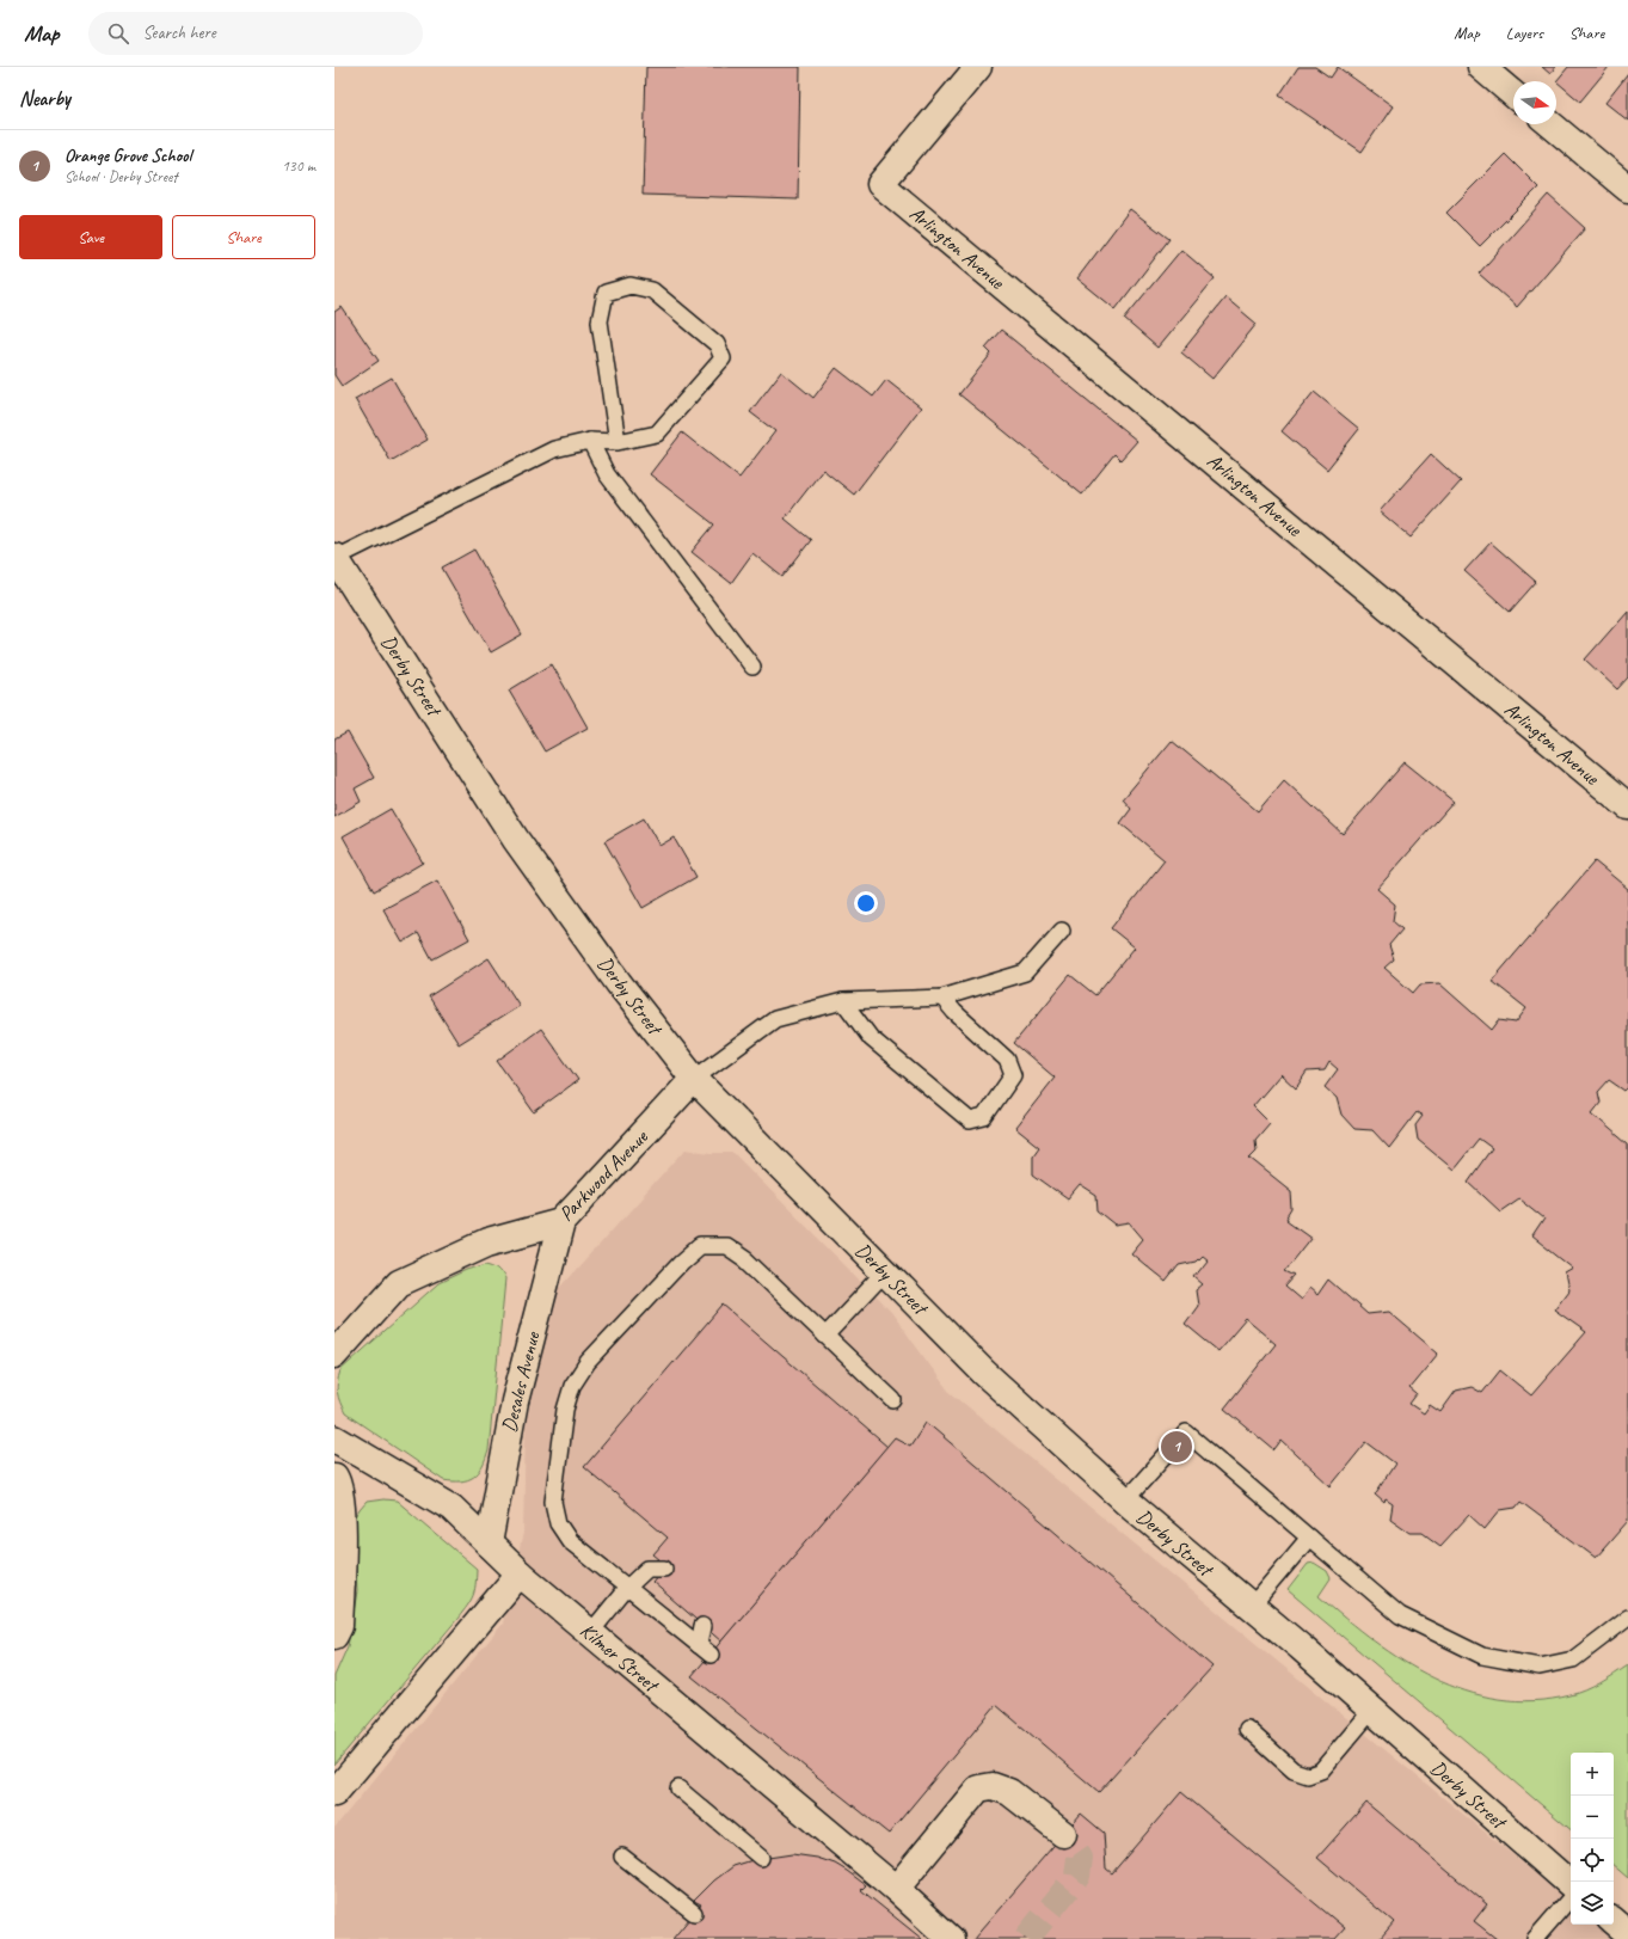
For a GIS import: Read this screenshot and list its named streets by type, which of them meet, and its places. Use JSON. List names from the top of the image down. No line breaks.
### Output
{"streets":{"street":["Arlington Avenue","Derby Street","Parkwood Avenue","Desales Avenue","Kilmer Street"]},"crossings":[["Derby Street","Parkwood Avenue"],["Parkwood Avenue","Desales Avenue"],["Desales Avenue","Kilmer Street"]],"north":"right","page":{"header":"Map","search":"Search here","nav":["Map","Layers","Share"],"heading":"Nearby","list":[{"mark":"1","name":"Orange Grove School","note":"School · Derby Street","value":"130 m"}],"buttons":["Save","Share"],"pins":"1","map_buttons":["+","−"]}}
